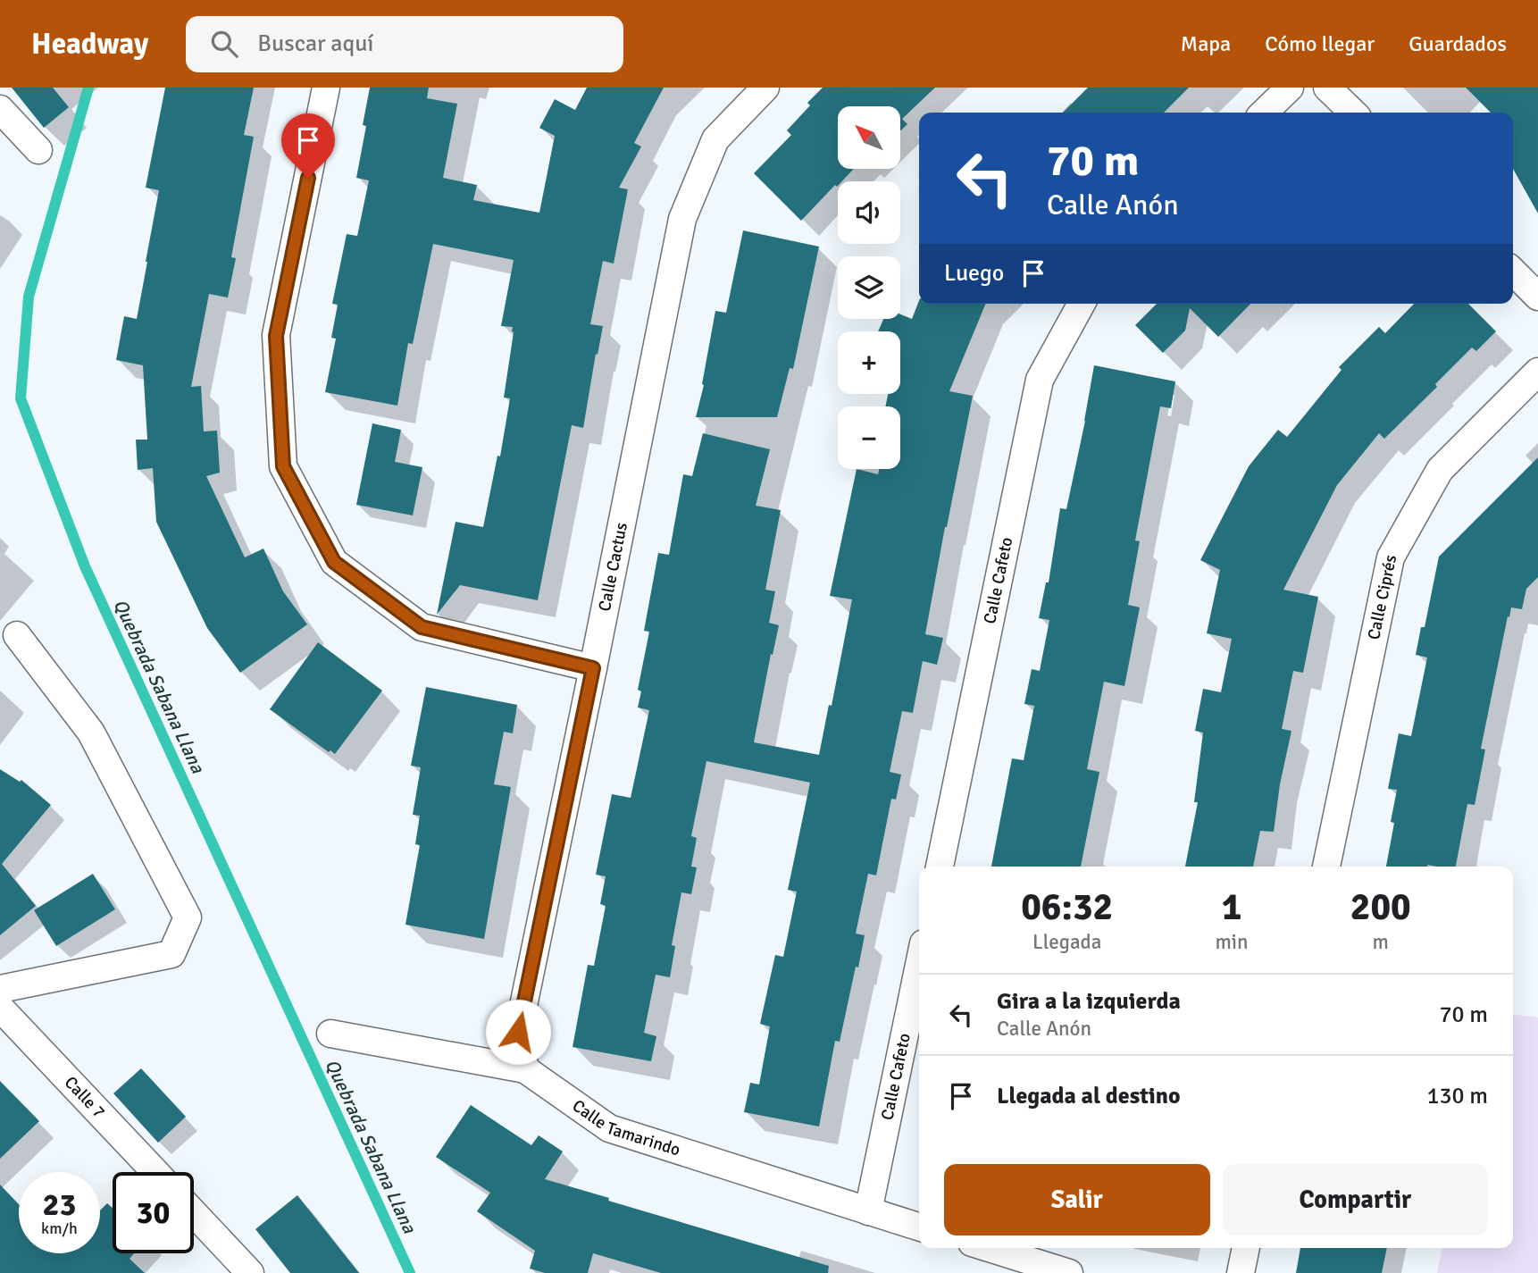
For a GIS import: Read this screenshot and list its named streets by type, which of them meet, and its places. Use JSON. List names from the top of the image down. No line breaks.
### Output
{"streets":{"street":["Calle Cactus","Calle Cafeto","Calle Ciprés","Calle 7","Calle Tamarindo"]},"crossings":[["Calle Cactus","Calle Tamarindo"],["Calle Cafeto","Calle Tamarindo"]],"water":["Quebrada Sabana Llana"],"north":"top left","page":{"header":"Headway","search":"Buscar aquí","nav":["Mapa","Cómo llegar","Guardados"],"map_buttons":["+","−"],"turn":["70 m","Calle Anón"],"then":"Luego","eta":["06:32","Llegada","1","min","200","m"],"list":[{"name":"Gira a la izquierda","note":"Calle Anón","value":"70 m"},{"name":"Llegada al destino","value":"130 m"}],"buttons":["Salir","Compartir"],"speed":"23 km/h","limit":"30"}}
